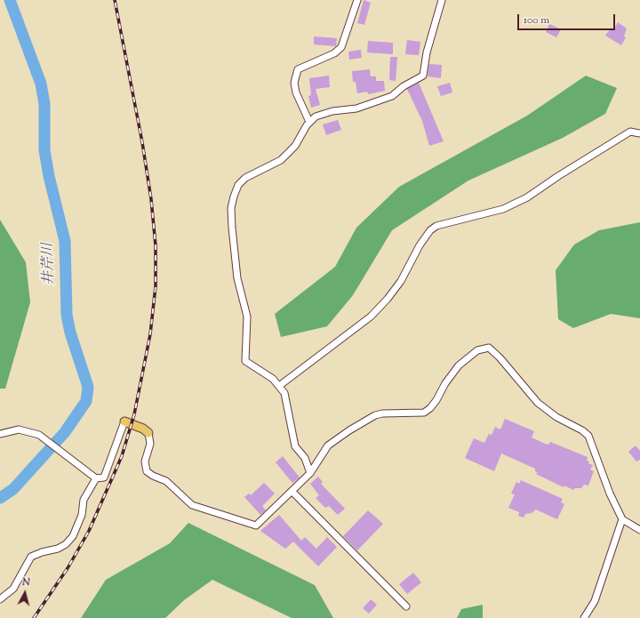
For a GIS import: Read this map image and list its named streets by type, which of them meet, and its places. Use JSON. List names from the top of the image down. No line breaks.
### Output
{"water":["井芹川"],"scale_bar":"100 m","north":"top"}
